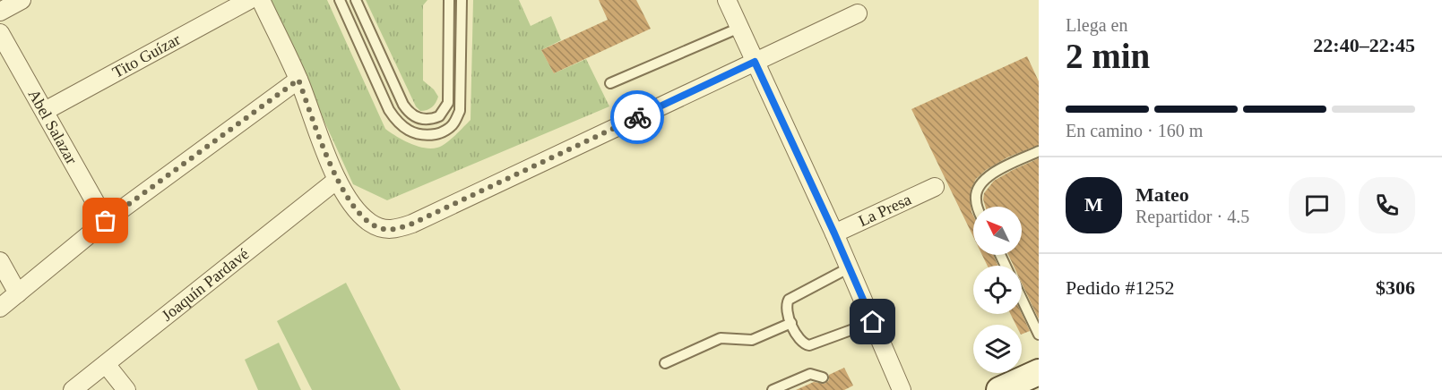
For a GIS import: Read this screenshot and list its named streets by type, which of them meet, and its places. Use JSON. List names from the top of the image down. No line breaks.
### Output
{"streets":{"street":["Tito Guízar","Abel Salazar","La Presa","Joaquín Pardavé"]},"crossings":[["Tito Guízar","Abel Salazar"]],"north":"top left","page":{"heading":["2 min","Llega en","22:40–22:45"],"panel":["Mateo","Repartidor · 4.5","Pedido #1252","$306"],"bar":"En camino · 160 m","round":"M"}}
